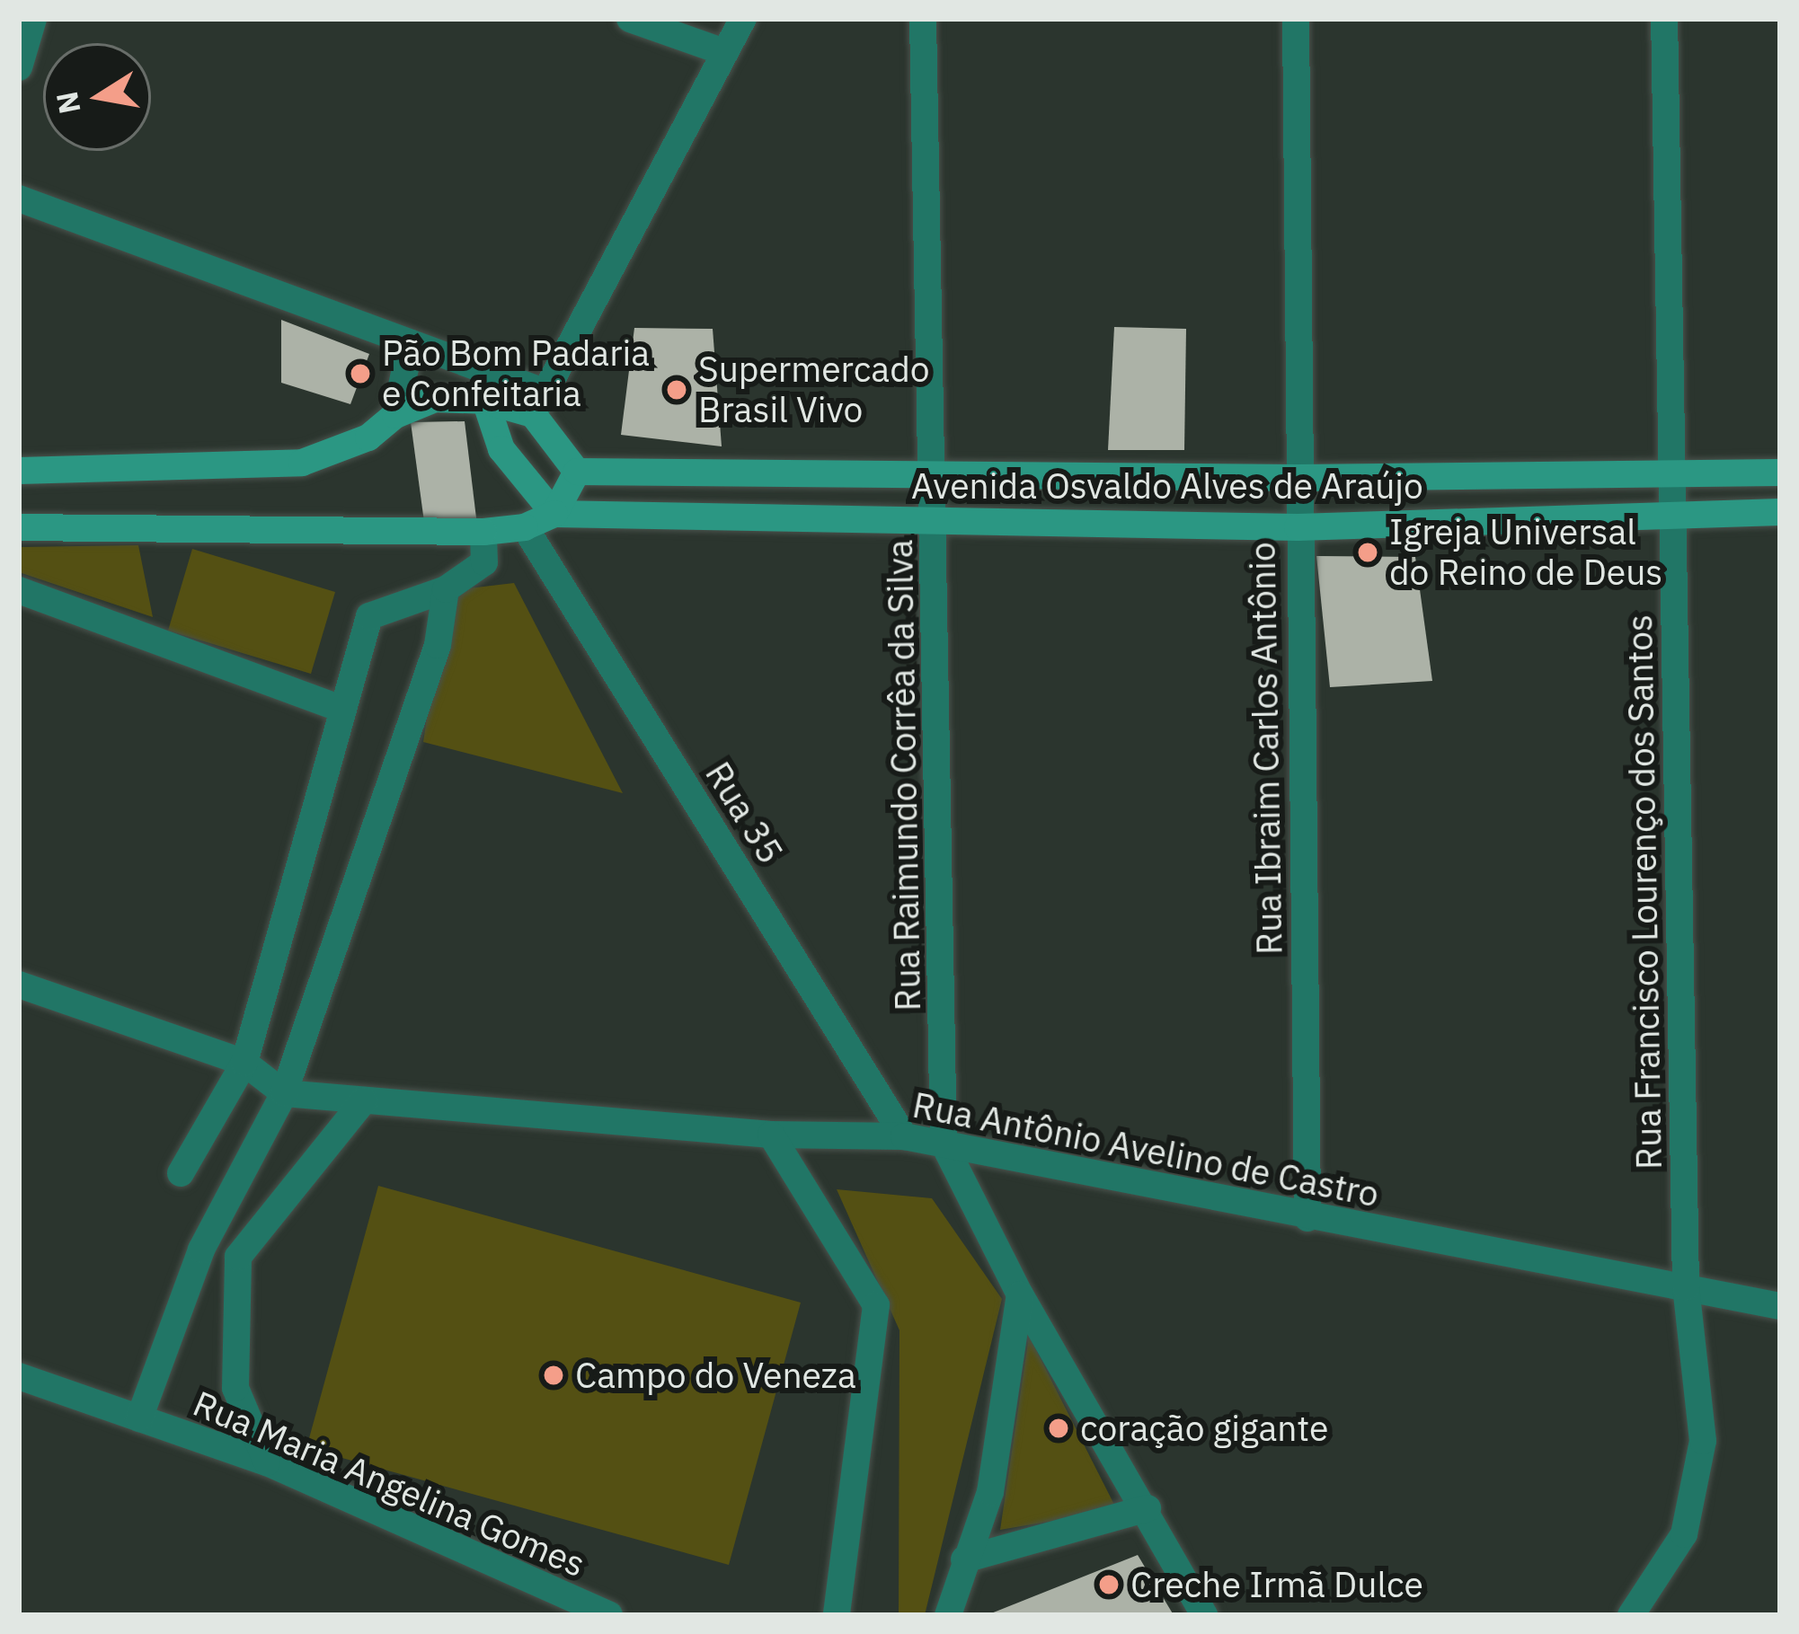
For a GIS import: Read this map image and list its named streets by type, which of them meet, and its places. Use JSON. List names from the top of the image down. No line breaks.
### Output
{"streets":{"street":["Avenida Osvaldo Alves de Araújo","Rua Ibraim Carlos Antônio","Rua Raimundo Corrêa da Silva","Rua 35","Rua Francisco Lourenço dos Santos","Rua Antônio Avelino de Castro","Rua Maria Angelina Gomes"]},"crossings":[["Avenida Osvaldo Alves de Araújo","Rua Ibraim Carlos Antônio"],["Avenida Osvaldo Alves de Araújo","Rua Raimundo Corrêa da Silva"],["Avenida Osvaldo Alves de Araújo","Rua Francisco Lourenço dos Santos"],["Rua Ibraim Carlos Antônio","Rua Antônio Avelino de Castro"],["Rua Raimundo Corrêa da Silva","Rua Antônio Avelino de Castro"],["Rua 35","Rua Antônio Avelino de Castro"],["Rua Francisco Lourenço dos Santos","Rua Antônio Avelino de Castro"]],"places":["Pão Bom Padaria e Confeitaria","Supermercado Brasil Vivo","Igreja Universal do Reino de Deus","Campo do Veneza","coração gigante","Creche Irmã Dulce"],"north":"left"}
